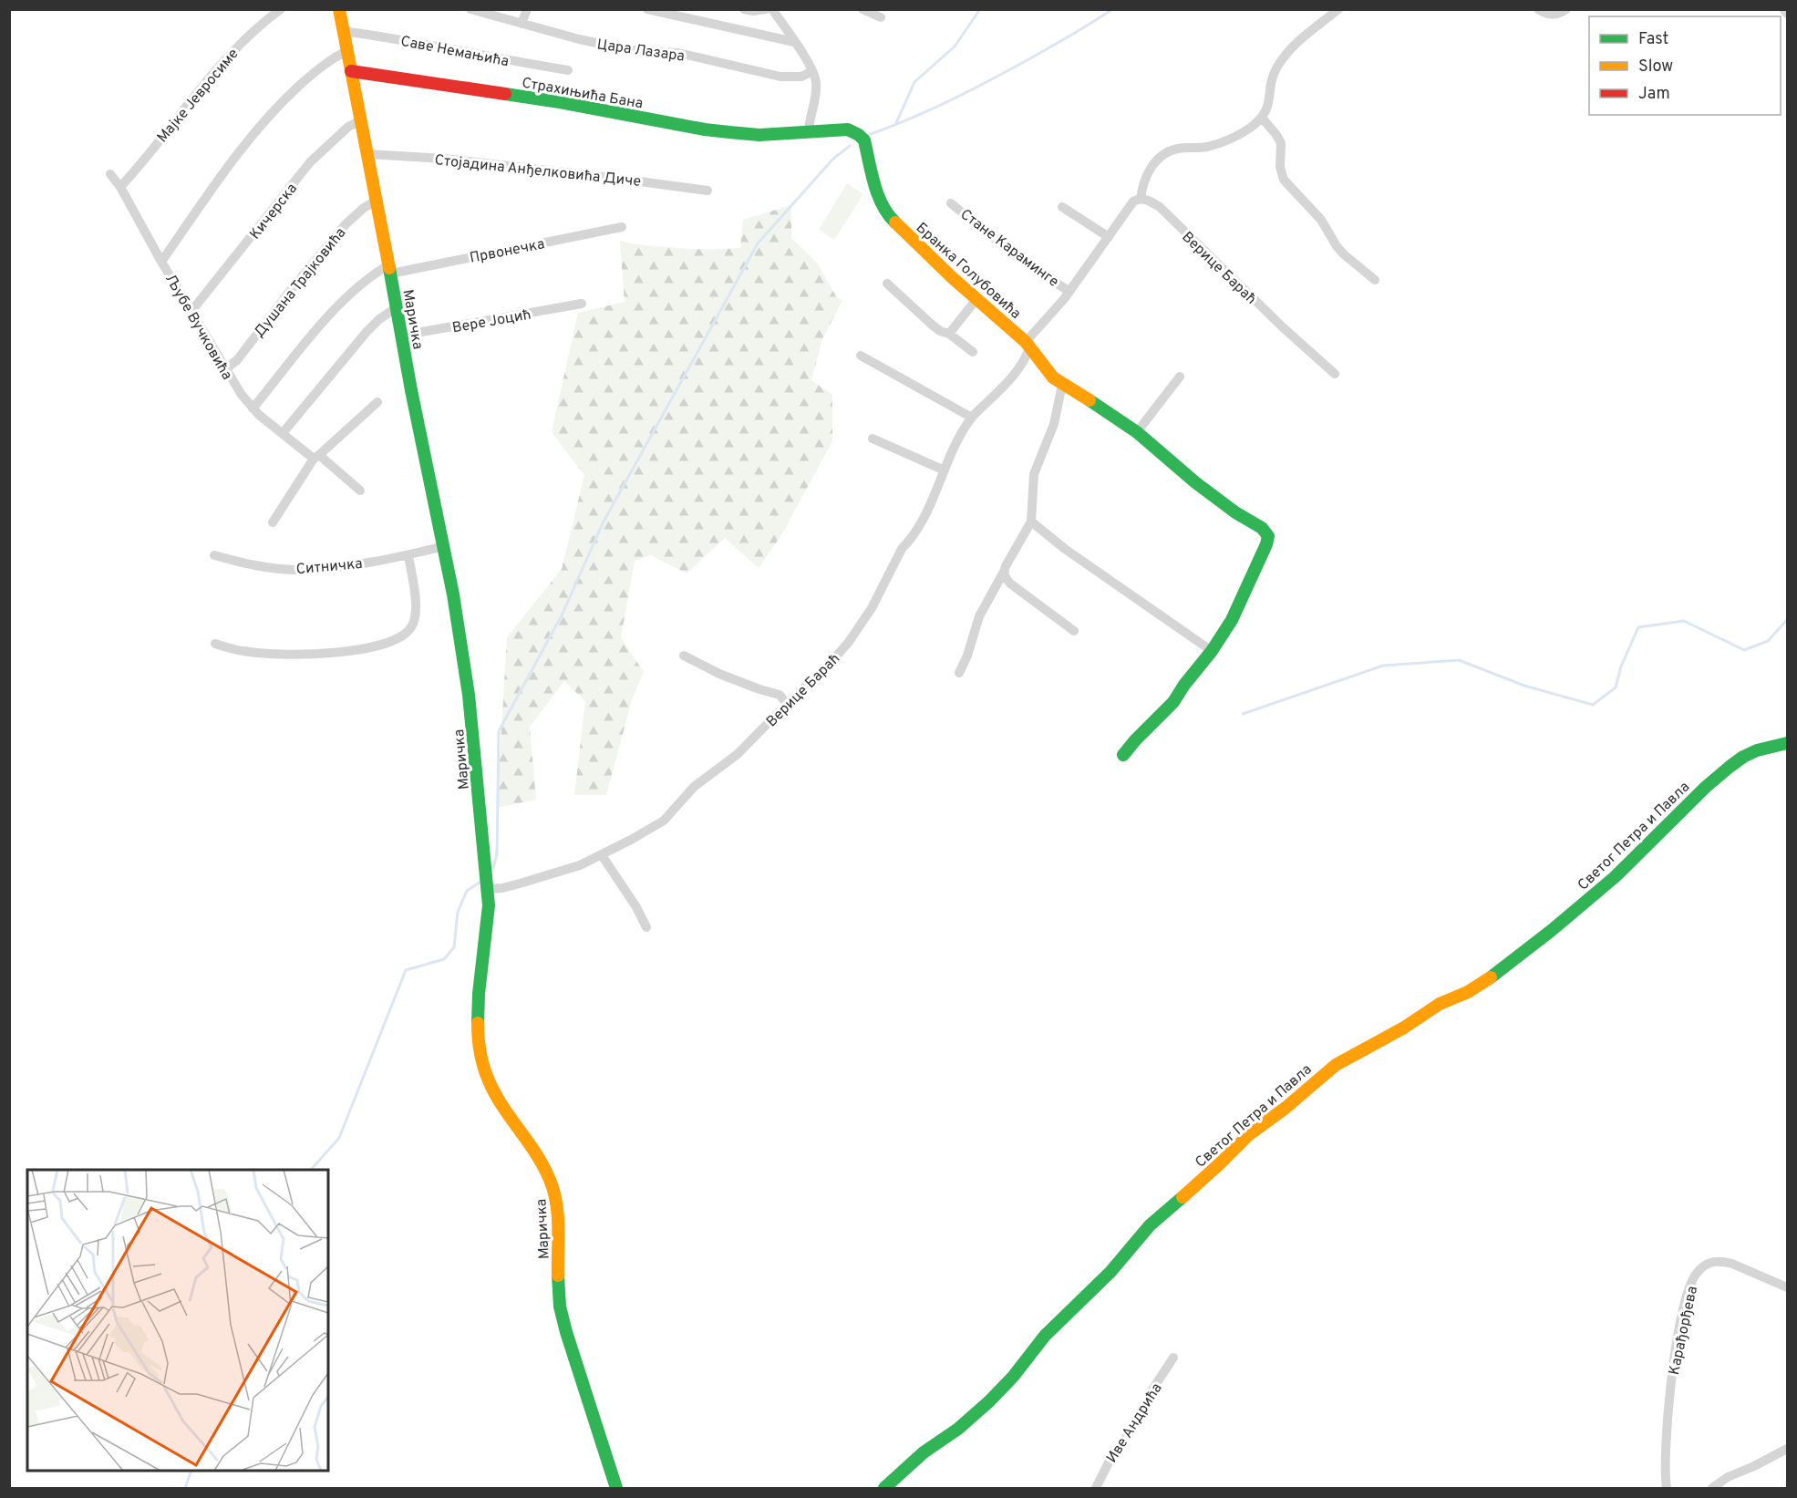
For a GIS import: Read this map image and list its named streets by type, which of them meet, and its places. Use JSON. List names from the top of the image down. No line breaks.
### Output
{"streets":{"street":["Цара Лазара","Саве Немањића","Страхињића Бана","Мајке Јевросиме","Стојадина Анђелковића Диче","Кичерска","Стане Караминге","Првонечка","Верице Бараћ","Бранка Голубовића","Душана Трајковића","Маричка","Вере Јоцић","Љубе Вучковића","Ситничка","Светог Петра и Павла","Карађорђева","Иве Андрића"]},"crossings":[["Саве Немањића","Маричка"],["Страхињића Бана","Бранка Голубовића"],["Страхињића Бана","Маричка"],["Мајке Јевросиме","Љубе Вучковића"],["Стојадина Анђелковића Диче","Маричка"],["Кичерска","Маричка"],["Кичерска","Љубе Вучковића"],["Стане Караминге","Верице Бараћ"],["Првонечка","Маричка"],["Верице Бараћ","Бранка Голубовића"],["Верице Бараћ","Маричка"],["Душана Трајковића","Маричка"],["Душана Трајковића","Љубе Вучковића"],["Маричка","Вере Јоцић"],["Маричка","Ситничка"]],"legend":["Fast","Slow","Jam"]}
